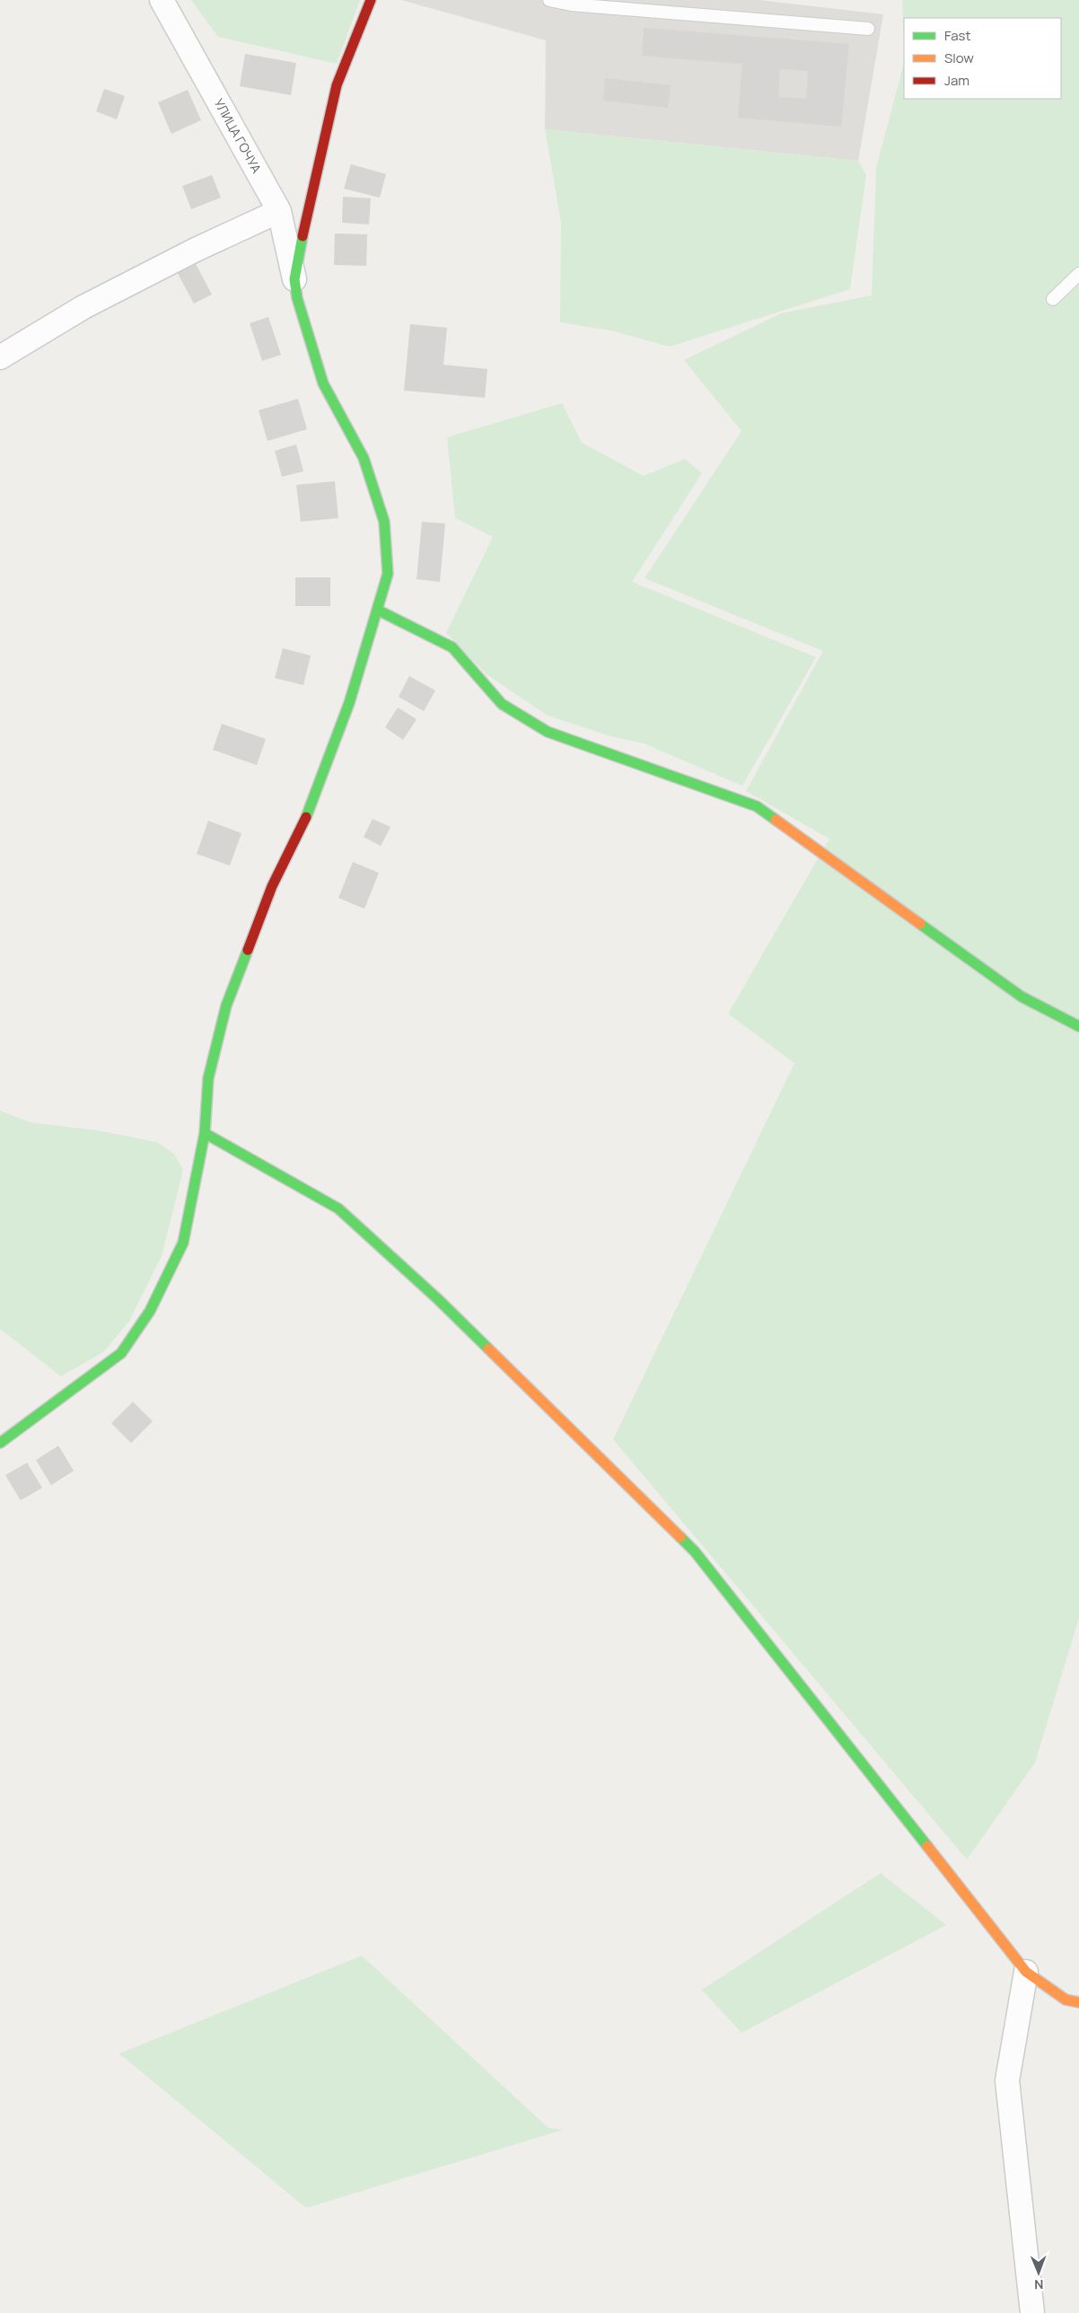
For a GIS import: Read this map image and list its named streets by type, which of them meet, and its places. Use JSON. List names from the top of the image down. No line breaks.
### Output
{"streets":{"street":["УЛИЦА ГОЧУА"]},"legend":["Fast","Slow","Jam"],"north":"bottom"}
